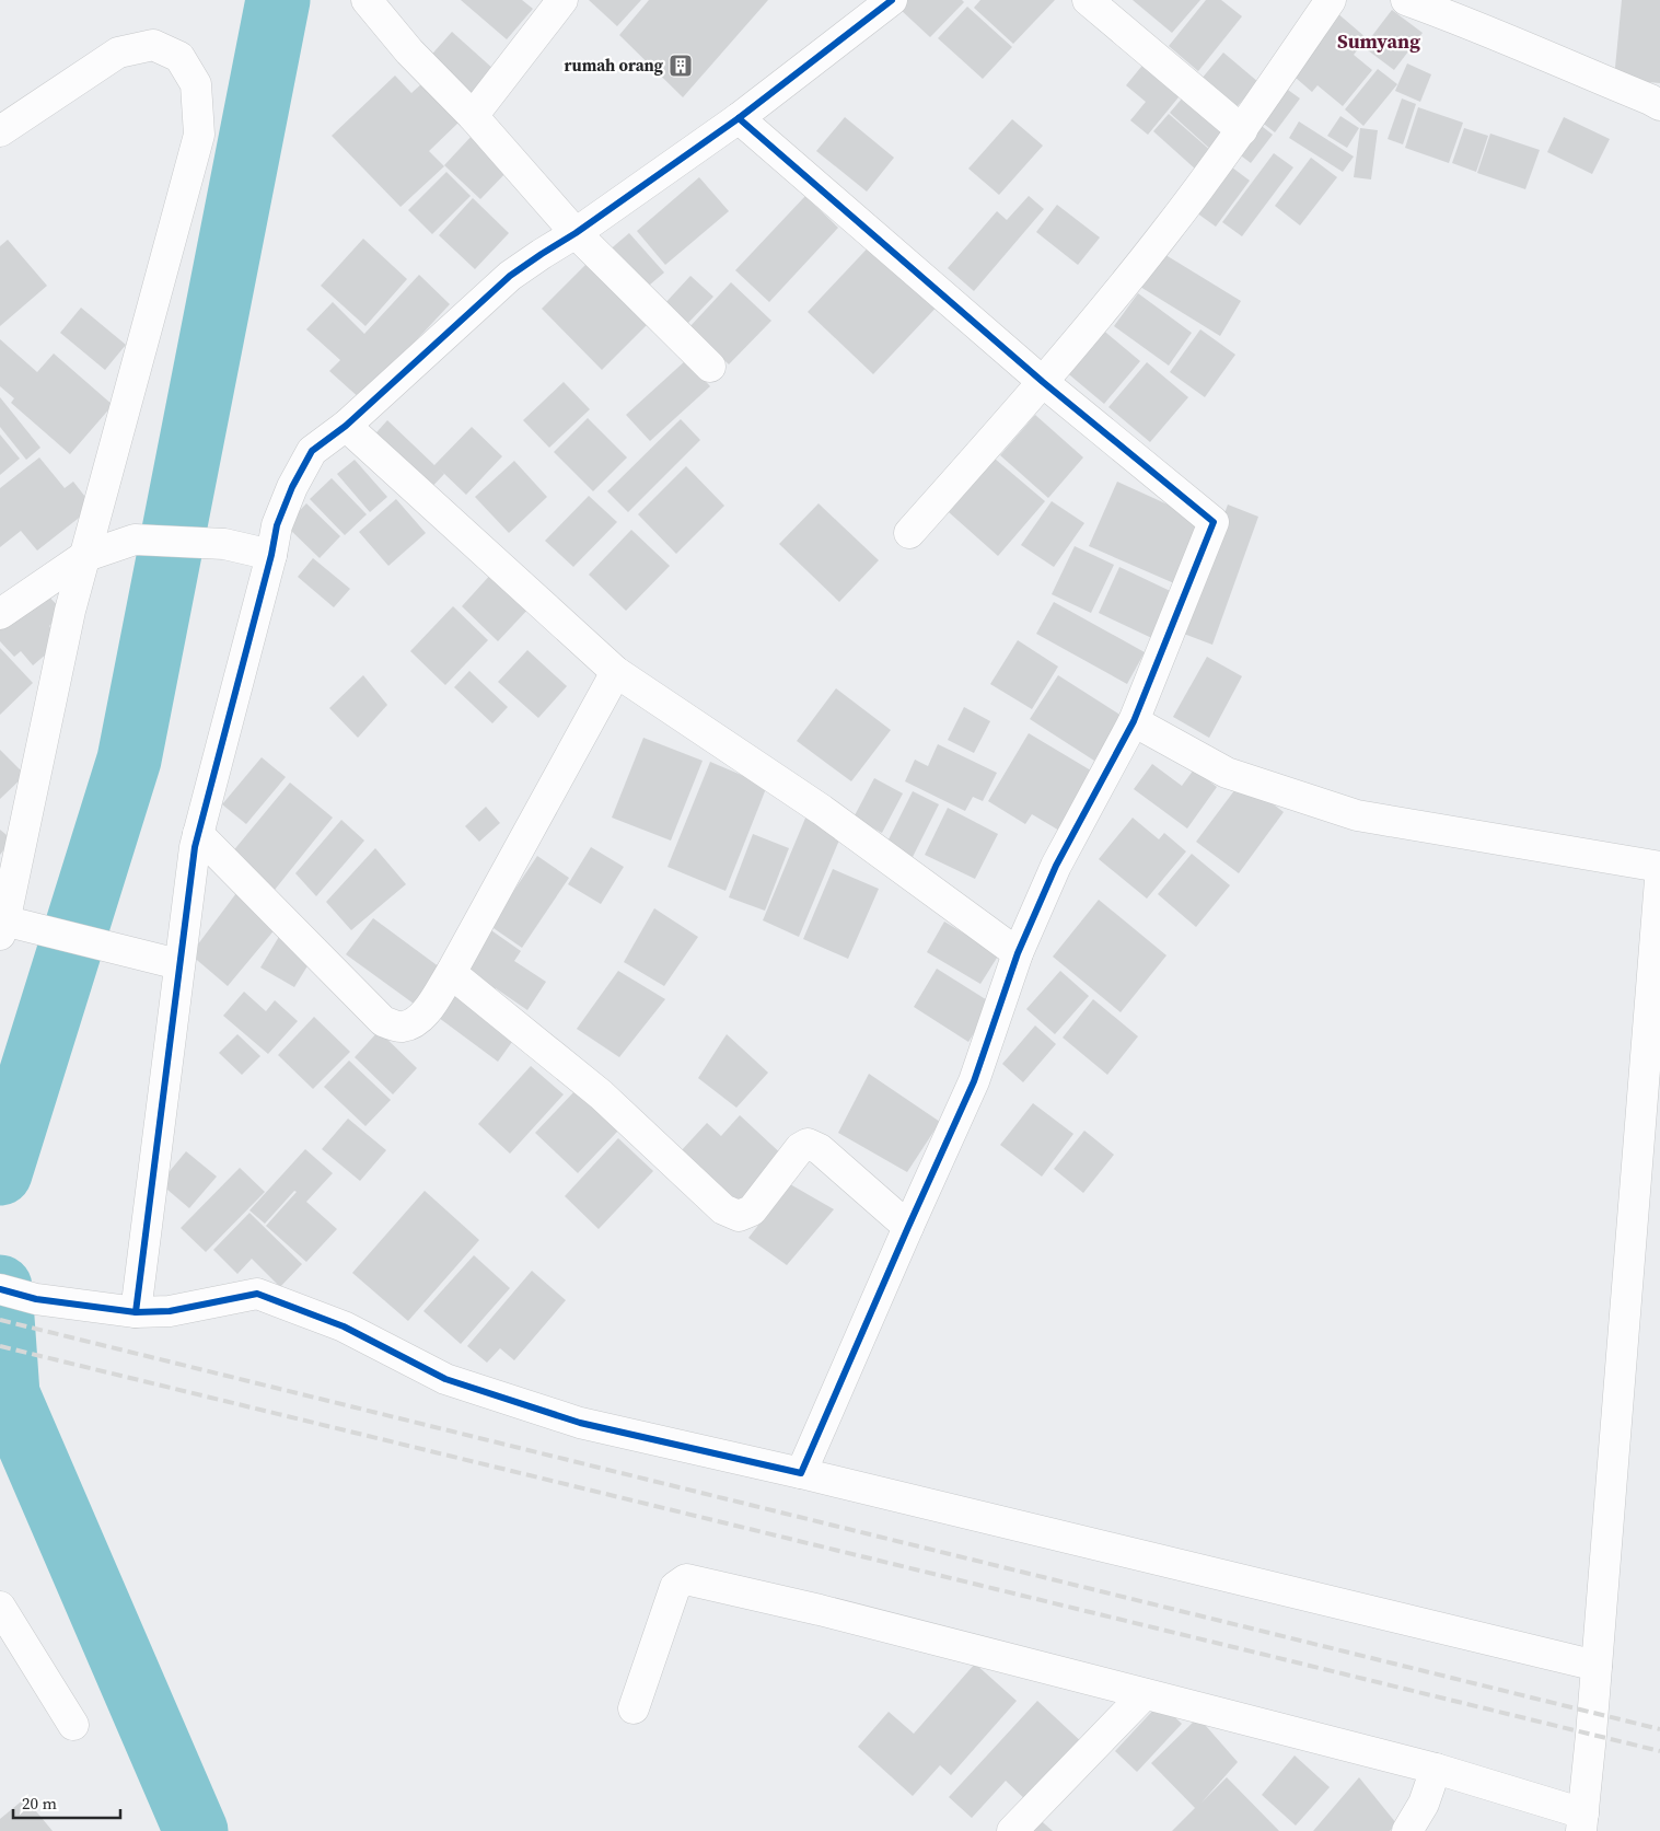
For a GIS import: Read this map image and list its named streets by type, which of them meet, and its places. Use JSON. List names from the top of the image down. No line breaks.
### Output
{"districts":["Sumyang"],"places":{"building":["rumah orang"]},"scale_bar":"20 m"}
